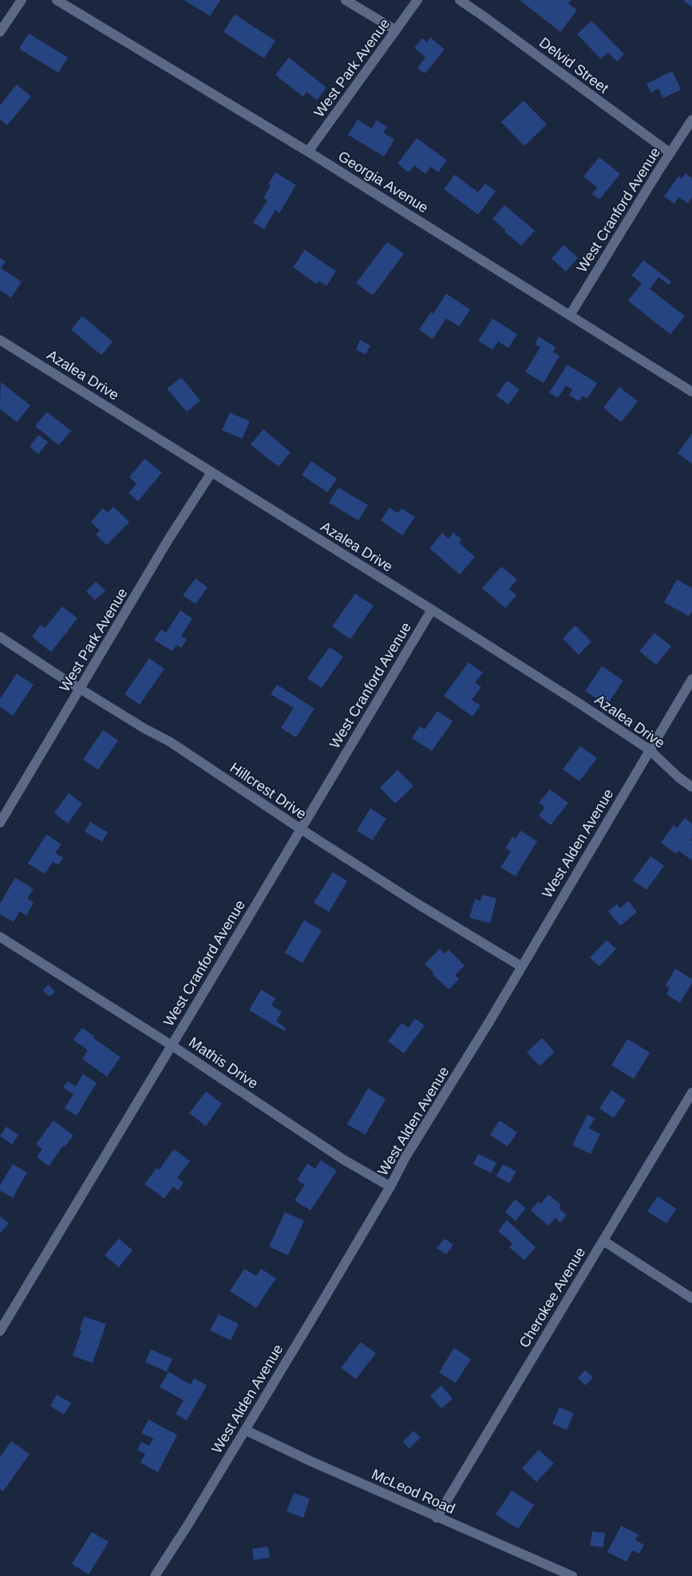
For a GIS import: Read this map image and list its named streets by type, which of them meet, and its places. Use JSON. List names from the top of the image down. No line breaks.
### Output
{"streets":{"street":["Delvid Street","West Park Avenue","Georgia Avenue","West Cranford Avenue","Azalea Drive","Hillcrest Drive","West Alden Avenue","Mathis Drive","Cherokee Avenue","McLeod Road"]},"crossings":[["Delvid Street","West Cranford Avenue"],["West Park Avenue","Georgia Avenue"],["West Park Avenue","Azalea Drive"],["West Park Avenue","Hillcrest Drive"],["Georgia Avenue","West Cranford Avenue"],["West Cranford Avenue","Azalea Drive"],["West Cranford Avenue","Hillcrest Drive"],["West Cranford Avenue","Mathis Drive"],["Azalea Drive","West Alden Avenue"],["Hillcrest Drive","West Alden Avenue"],["West Alden Avenue","Mathis Drive"],["West Alden Avenue","McLeod Road"],["Cherokee Avenue","McLeod Road"]]}
